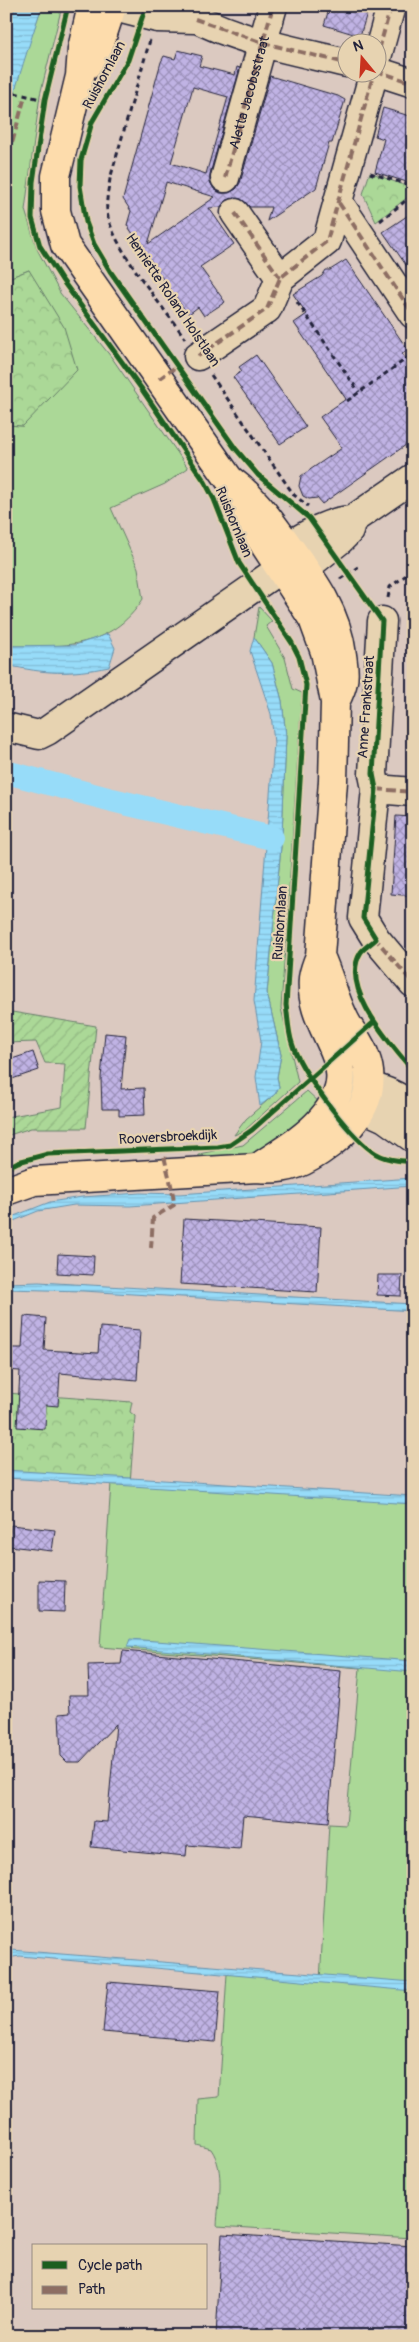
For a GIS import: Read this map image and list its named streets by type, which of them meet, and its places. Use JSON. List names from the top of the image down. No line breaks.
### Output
{"streets":{"main road":["Ruishornlaan"],"street":["Aletta Jacobsstraat","Anne Frankstraat"],"path":["Henriette Roland Holstlaan"],"cycle path":["Rooversbroekdijk"]},"legend":["Cycle path","Path"],"north":"top"}
